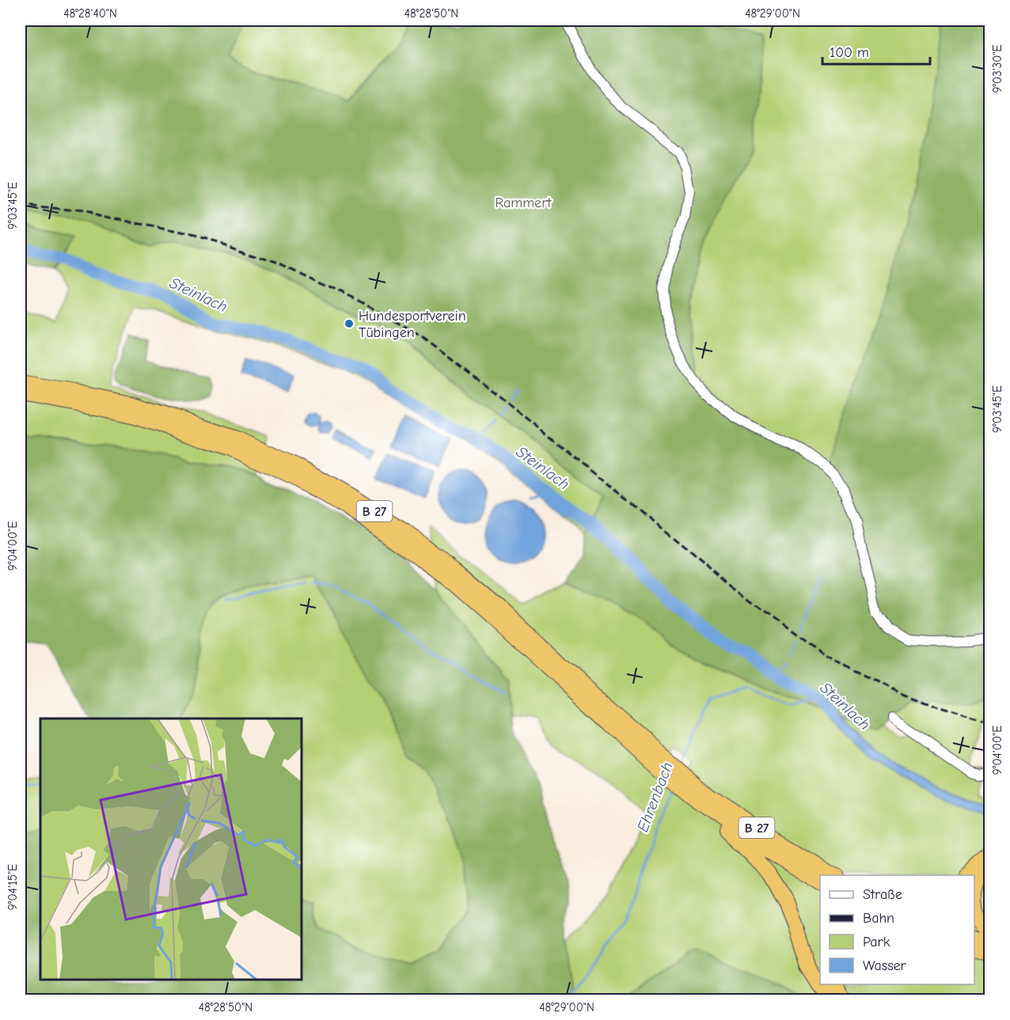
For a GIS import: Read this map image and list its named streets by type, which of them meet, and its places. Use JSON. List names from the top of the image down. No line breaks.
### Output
{"streets":{"highway":["B 27"]},"water":["Steinlach","Ehrenbach"],"parks":["Rammert"],"places":["Hundesportverein Tübingen"],"legend":["Straße","Bahn","Park","Wasser"],"scale_bar":"100 m","coordinates":["48°28'40\"N","48°28'50\"N","48°29'00\"N","9°03'30\"E","9°03'45\"E","9°04'00\"E","9°04'15\"E"]}
